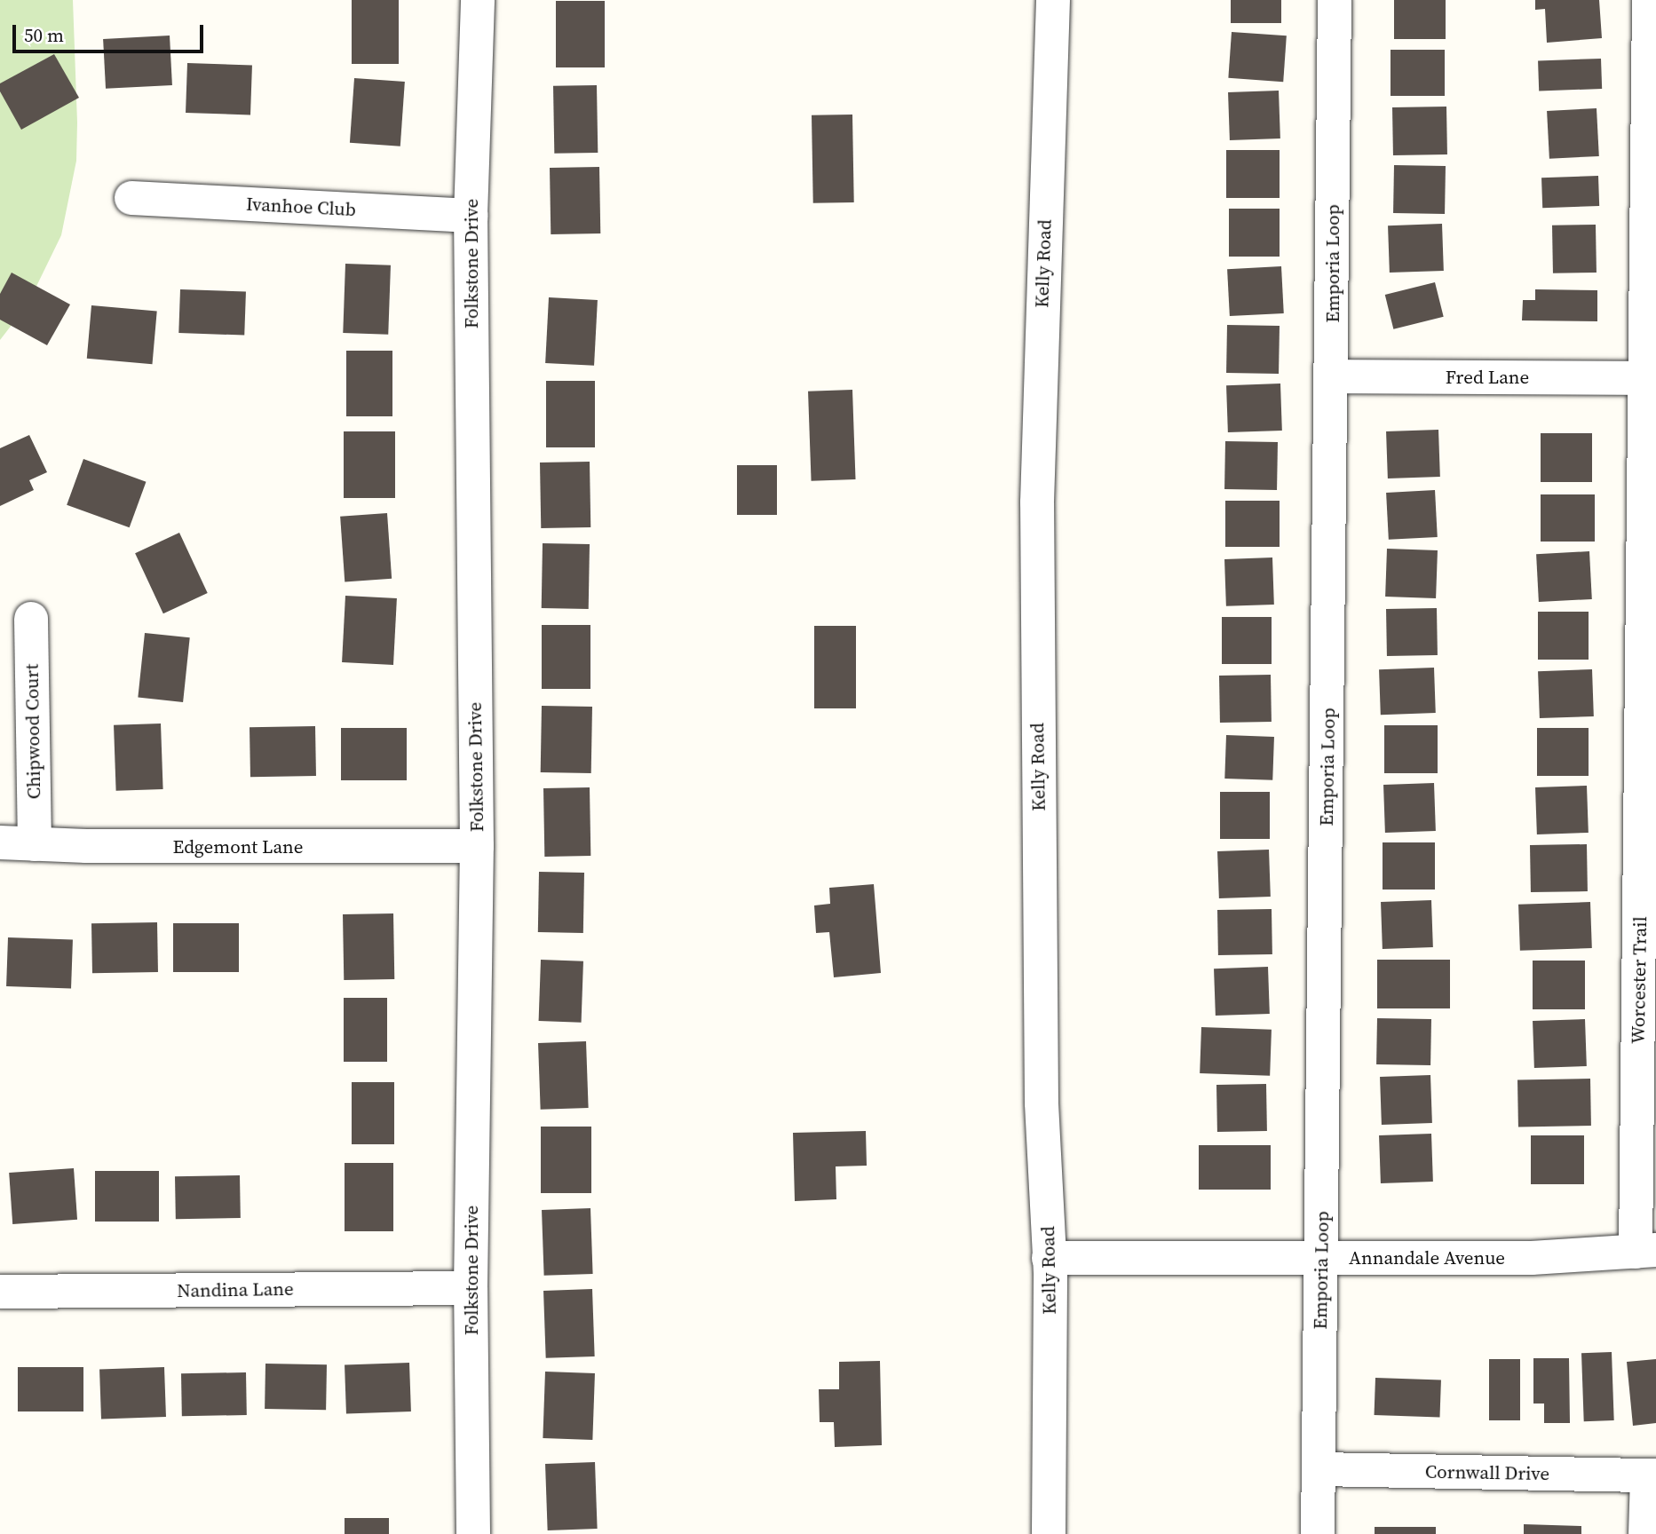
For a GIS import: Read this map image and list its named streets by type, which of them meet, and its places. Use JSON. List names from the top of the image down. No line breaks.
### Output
{"streets":{"street":["Ivanhoe Club","Folkstone Drive","Kelly Road","Emporia Loop","Fred Lane","Chipwood Court","Edgemont Lane","Worcester Trail","Annandale Avenue","Nandina Lane","Cornwall Drive"]},"crossings":[["Ivanhoe Club","Folkstone Drive"],["Folkstone Drive","Edgemont Lane"],["Folkstone Drive","Nandina Lane"],["Kelly Road","Annandale Avenue"],["Emporia Loop","Fred Lane"],["Emporia Loop","Annandale Avenue"],["Emporia Loop","Cornwall Drive"],["Fred Lane","Worcester Trail"],["Chipwood Court","Edgemont Lane"],["Worcester Trail","Annandale Avenue"]],"scale_bar":"50 m"}
